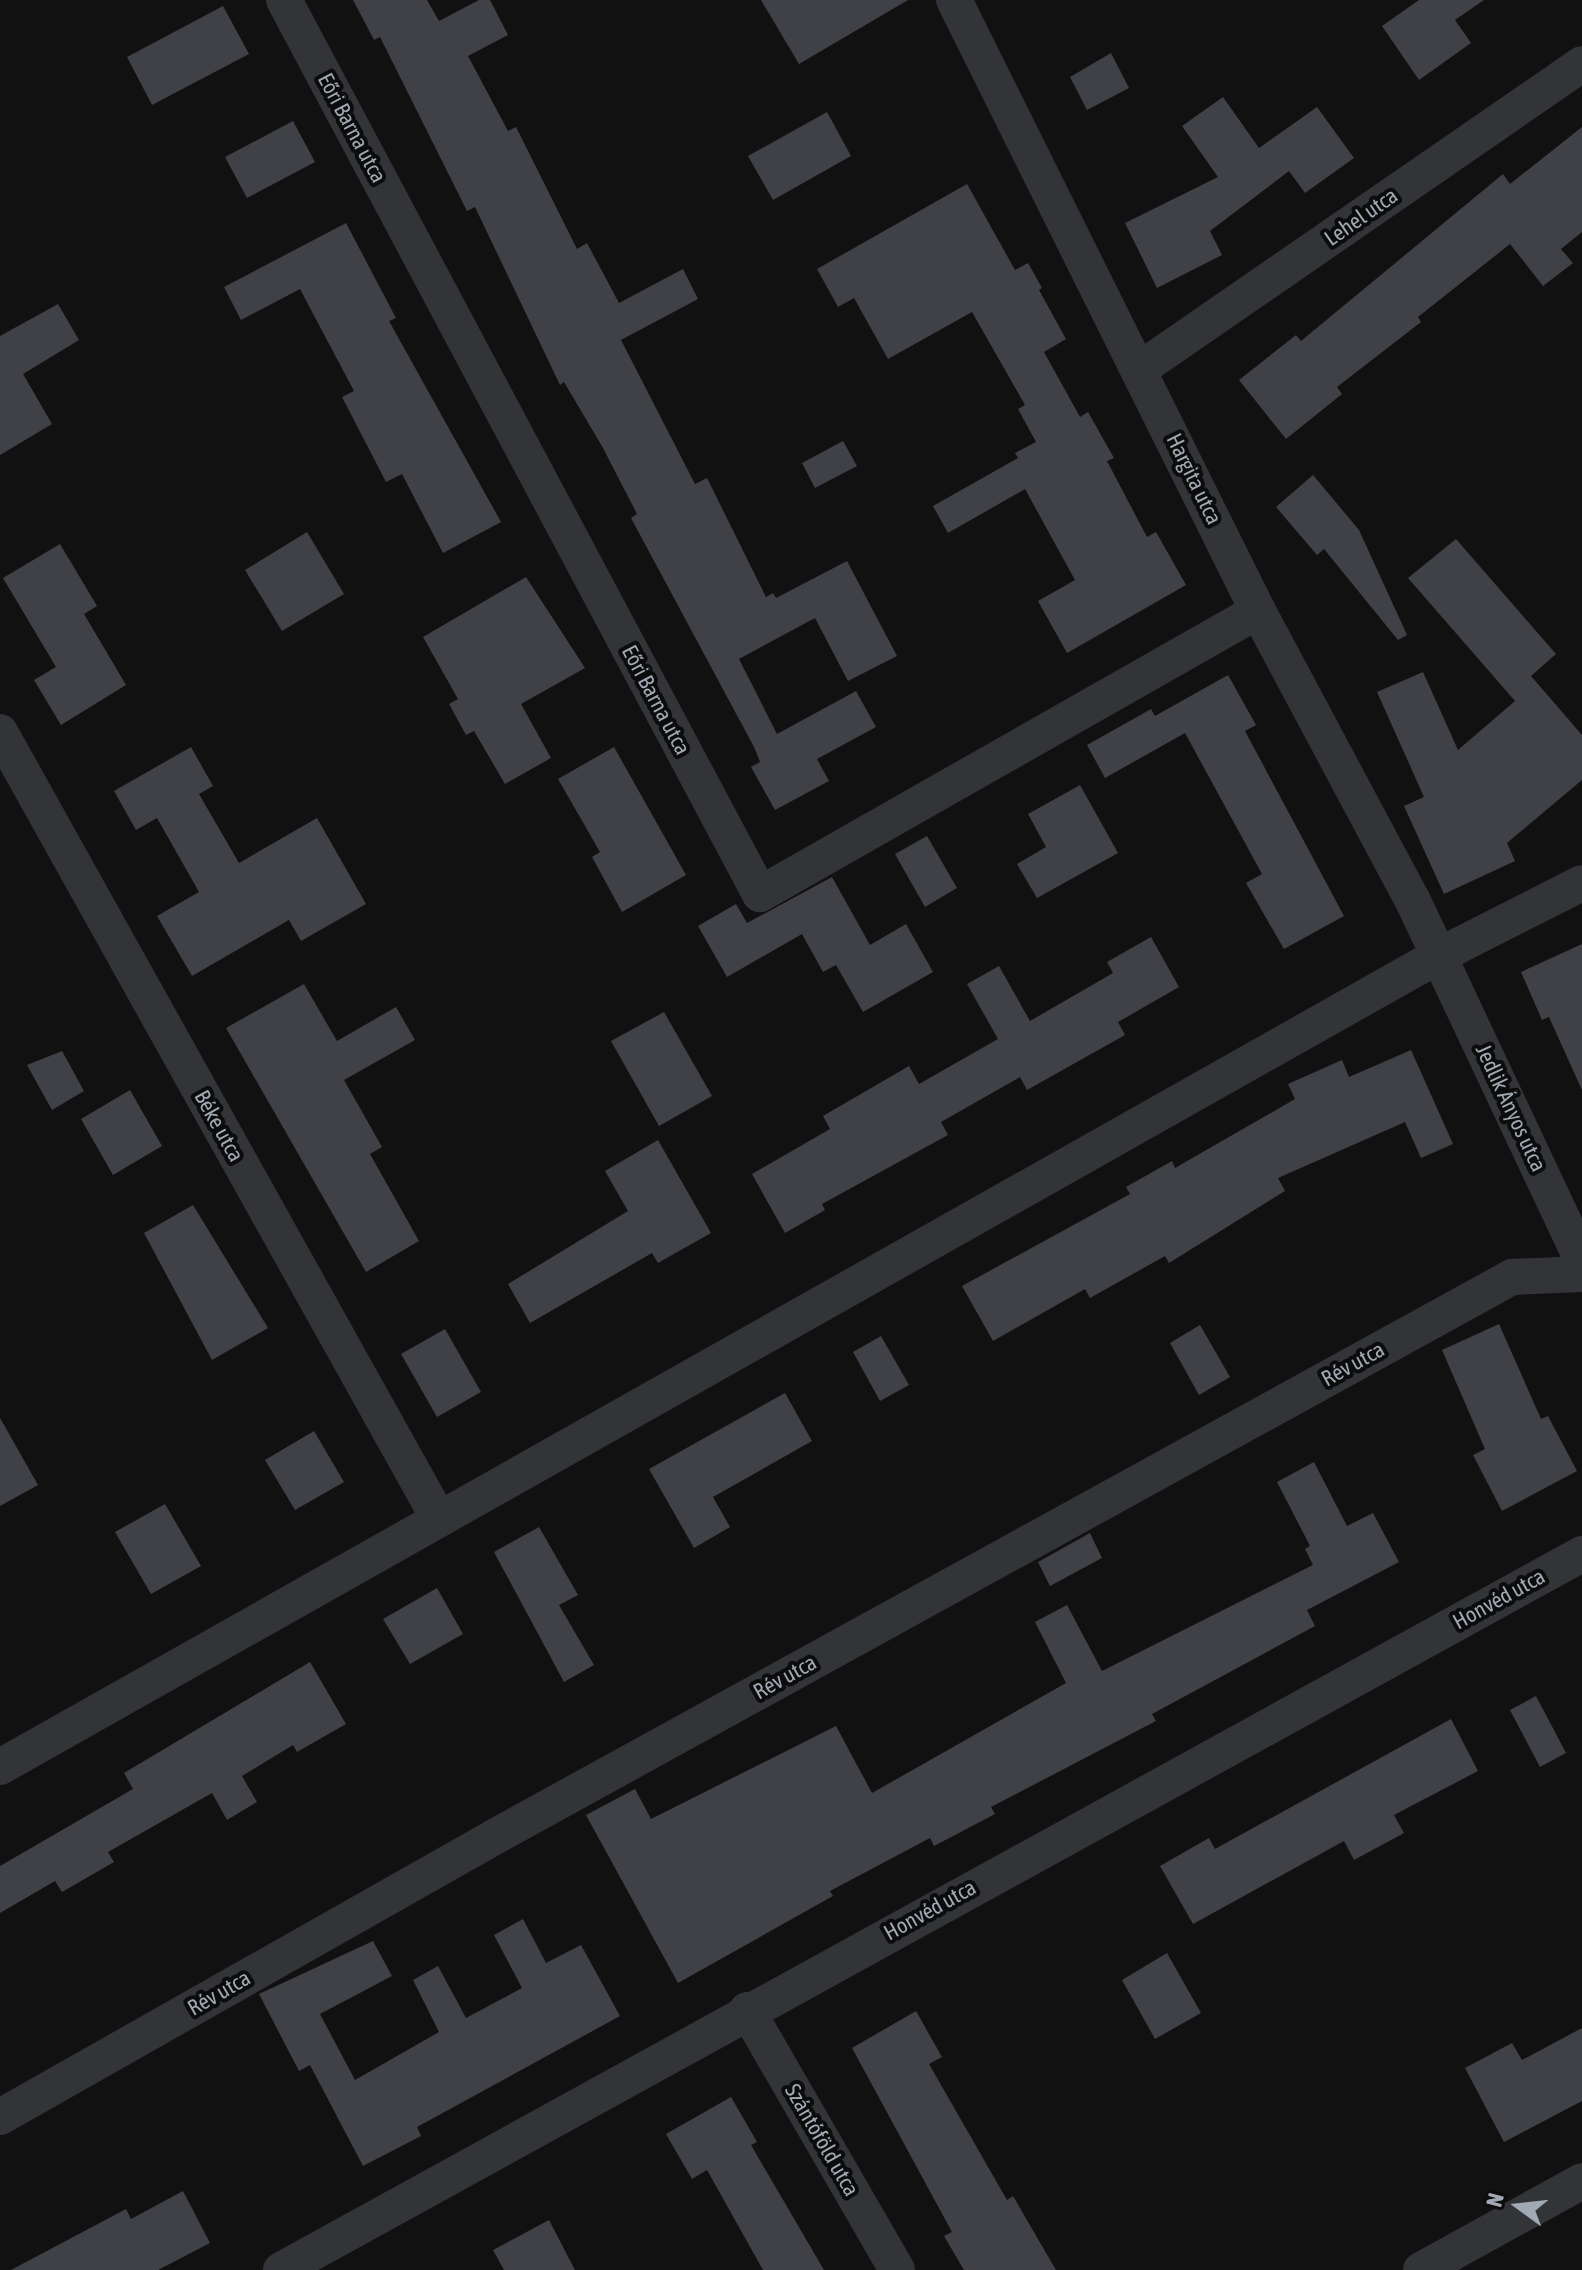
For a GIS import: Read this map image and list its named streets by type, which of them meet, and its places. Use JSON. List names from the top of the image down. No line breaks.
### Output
{"streets":{"street":["Eőri Barna utca","Lehel utca","Hargita utca","Jedlik Ányos utca","Béke utca","Rév utca","Honvéd utca","Szántóföld utca"]},"crossings":[["Eőri Barna utca","Hargita utca"],["Lehel utca","Hargita utca"],["Hargita utca","Jedlik Ányos utca"],["Honvéd utca","Szántóföld utca"]],"north":"left"}
